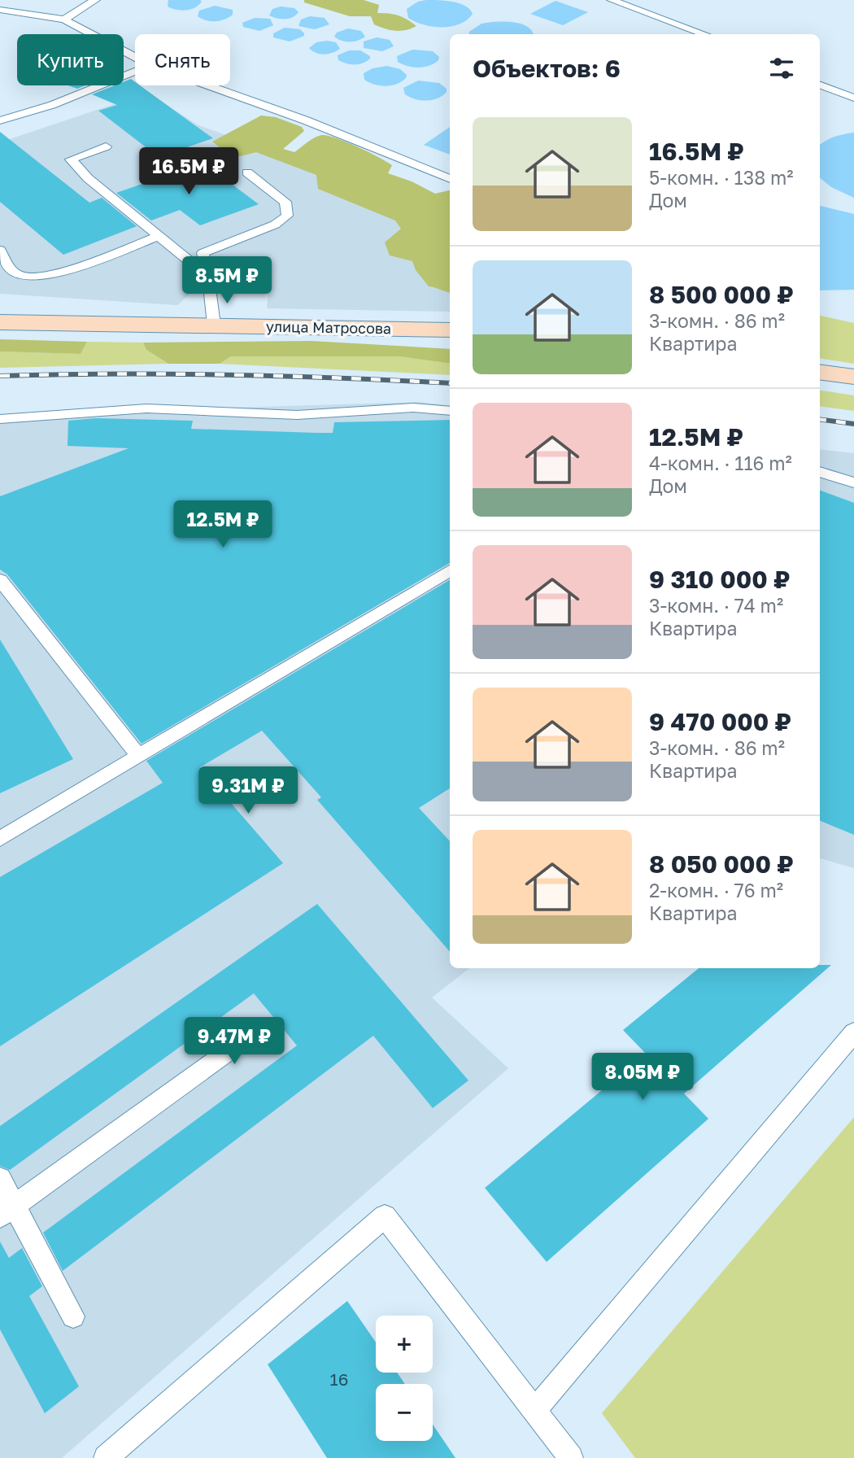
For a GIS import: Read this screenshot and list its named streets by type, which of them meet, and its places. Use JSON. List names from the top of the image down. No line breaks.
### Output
{"streets":{"main road":["улица Матросова"]},"house_numbers":["16"],"page":{"chip":["Купить","Снять"],"heading":"Объектов: 6","list":[{"name":"16.5M ₽","note":"5-комн. · 138 m² · Дом"},{"name":"8 500 000 ₽","note":"3-комн. · 86 m² · Квартира"},{"name":"12.5M ₽","note":"4-комн. · 116 m² · Дом"},{"name":"9 310 000 ₽","note":"3-комн. · 74 m² · Квартира"},{"name":"9 470 000 ₽","note":"3-комн. · 86 m² · Квартира"},{"name":"8 050 000 ₽","note":"2-комн. · 76 m² · Квартира"}],"price":["16.5M ₽","8.5M ₽","12.5M ₽","9.31M ₽","9.47M ₽","8.05M ₽"],"map_buttons":["+","−"]}}
